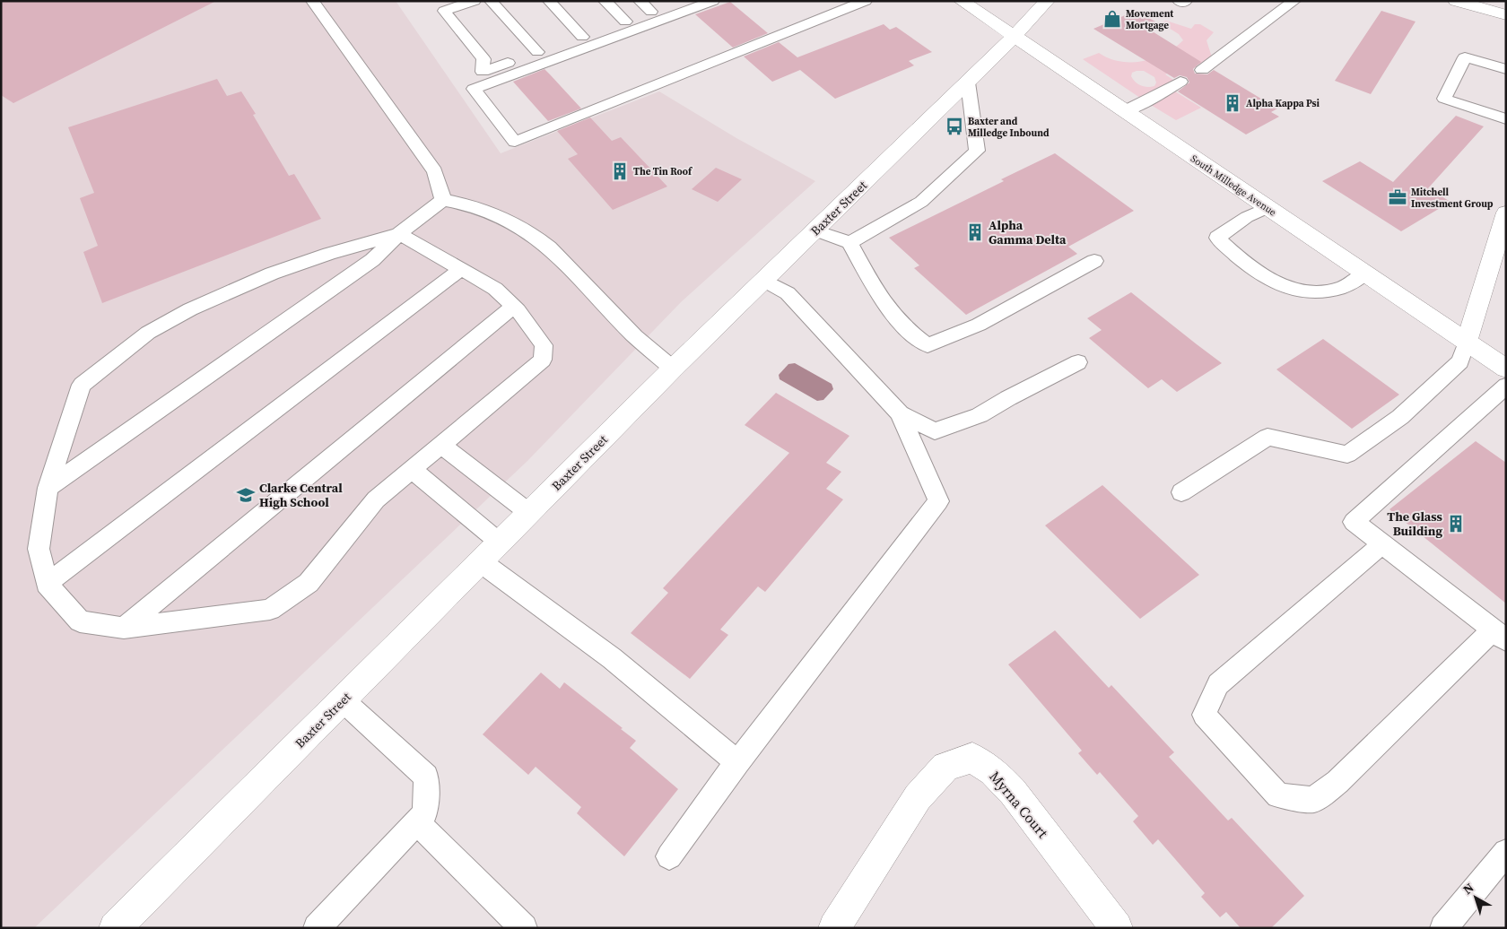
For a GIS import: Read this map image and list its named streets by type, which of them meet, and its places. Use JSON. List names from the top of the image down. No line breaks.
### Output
{"streets":{"main road":["South Milledge Avenue","Baxter Street","Myrna Court"]},"crossings":[["South Milledge Avenue","Baxter Street"]],"places":{"shop":["Movement Mortgage"],"building":["Alpha Kappa Psi","The Tin Roof","Alpha Gamma Delta","The Glass Building"],"bus stop":["Baxter and Milledge Inbound"],"office":["Mitchell Investment Group"],"school or university":["Clarke Central High School"]},"north":"top left"}
